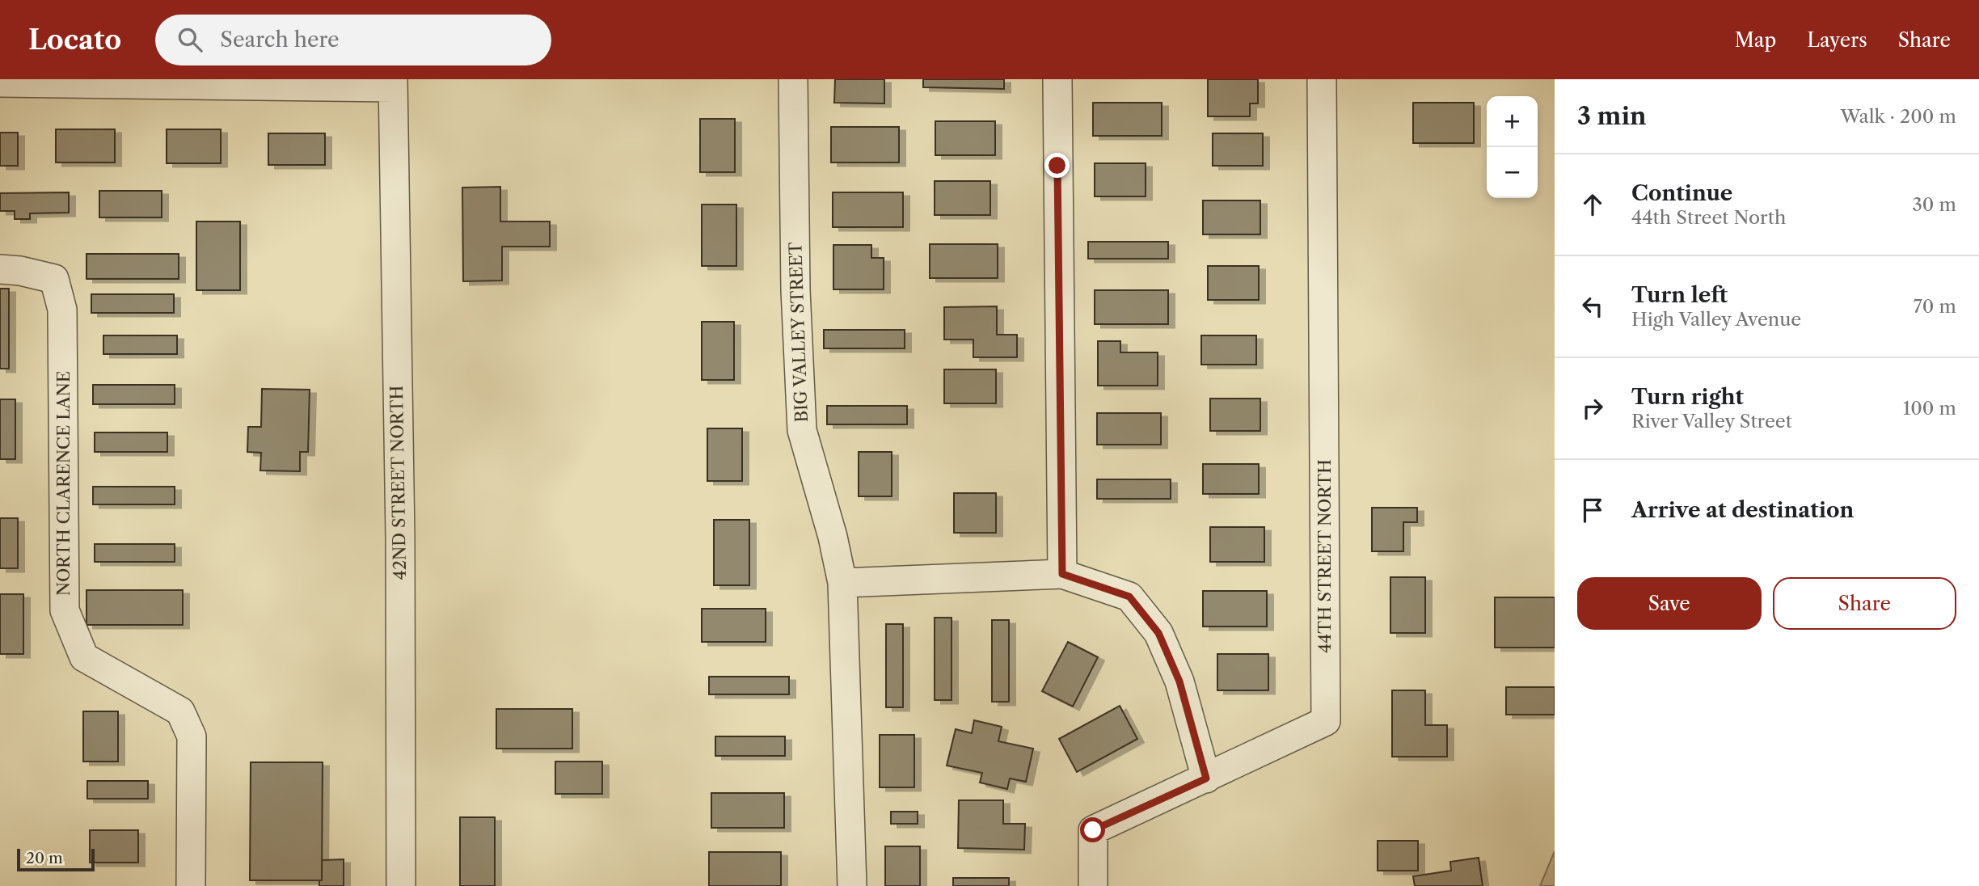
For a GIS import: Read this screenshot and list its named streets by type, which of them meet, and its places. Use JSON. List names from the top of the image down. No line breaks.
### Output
{"streets":{"street":["BIG VALLEY STREET","42ND STREET NORTH","NORTH CLARENCE LANE","44TH STREET NORTH"]},"scale_bar":"20 m","page":{"header":"Locato","search":"Search here","nav":["Map","Layers","Share"],"heading":["3 min","Walk · 200 m"],"map_buttons":["+","−"],"list":[["Continue","44th Street North","30 m"],["Turn left","High Valley Avenue","70 m"],["Turn right","River Valley Street","100 m"],"Arrive at destination"],"buttons":["Save","Share"],"scale":"20 m"}}
